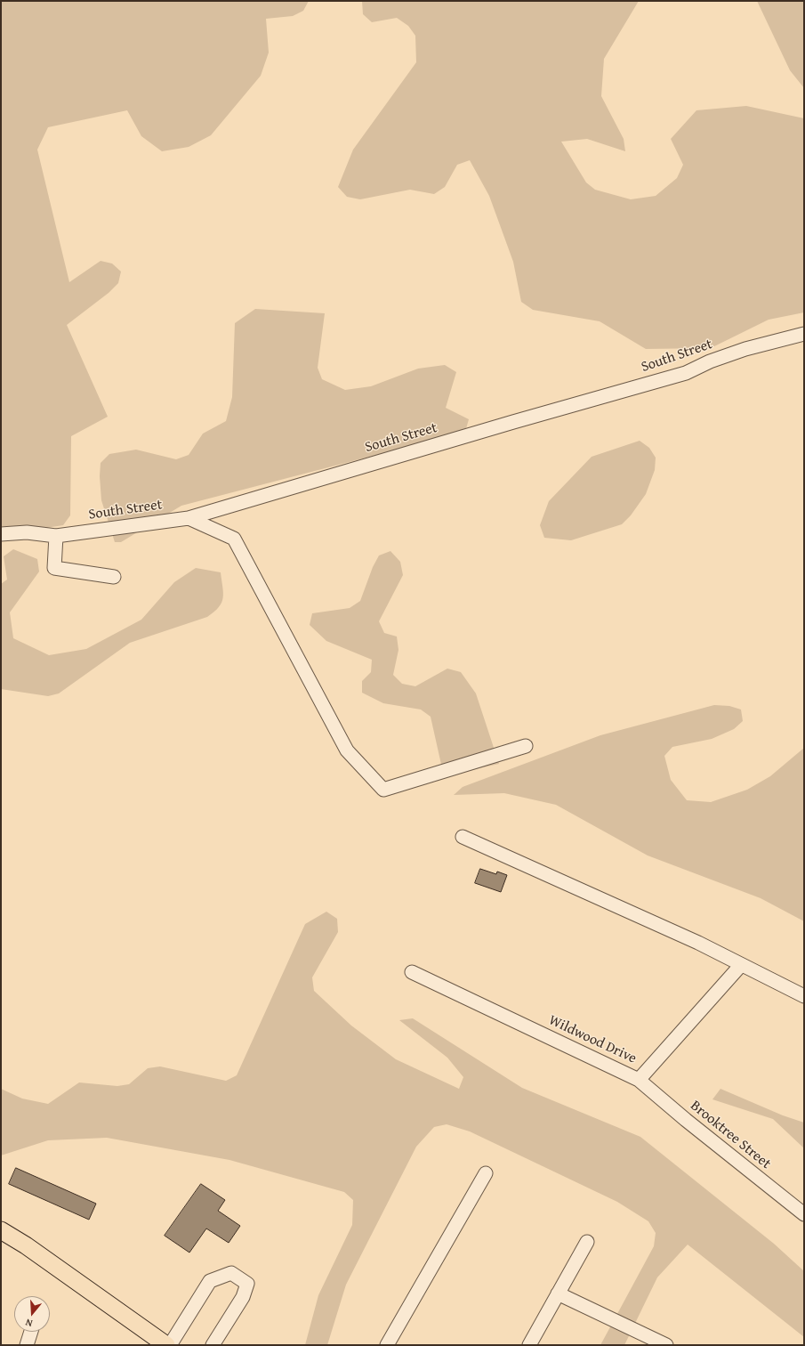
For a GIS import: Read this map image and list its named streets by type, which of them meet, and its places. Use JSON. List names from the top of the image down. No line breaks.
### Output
{"streets":{"street":["South Street","Wildwood Drive","Brooktree Street"]},"crossings":[["Wildwood Drive","Brooktree Street"]],"north":"bottom"}
